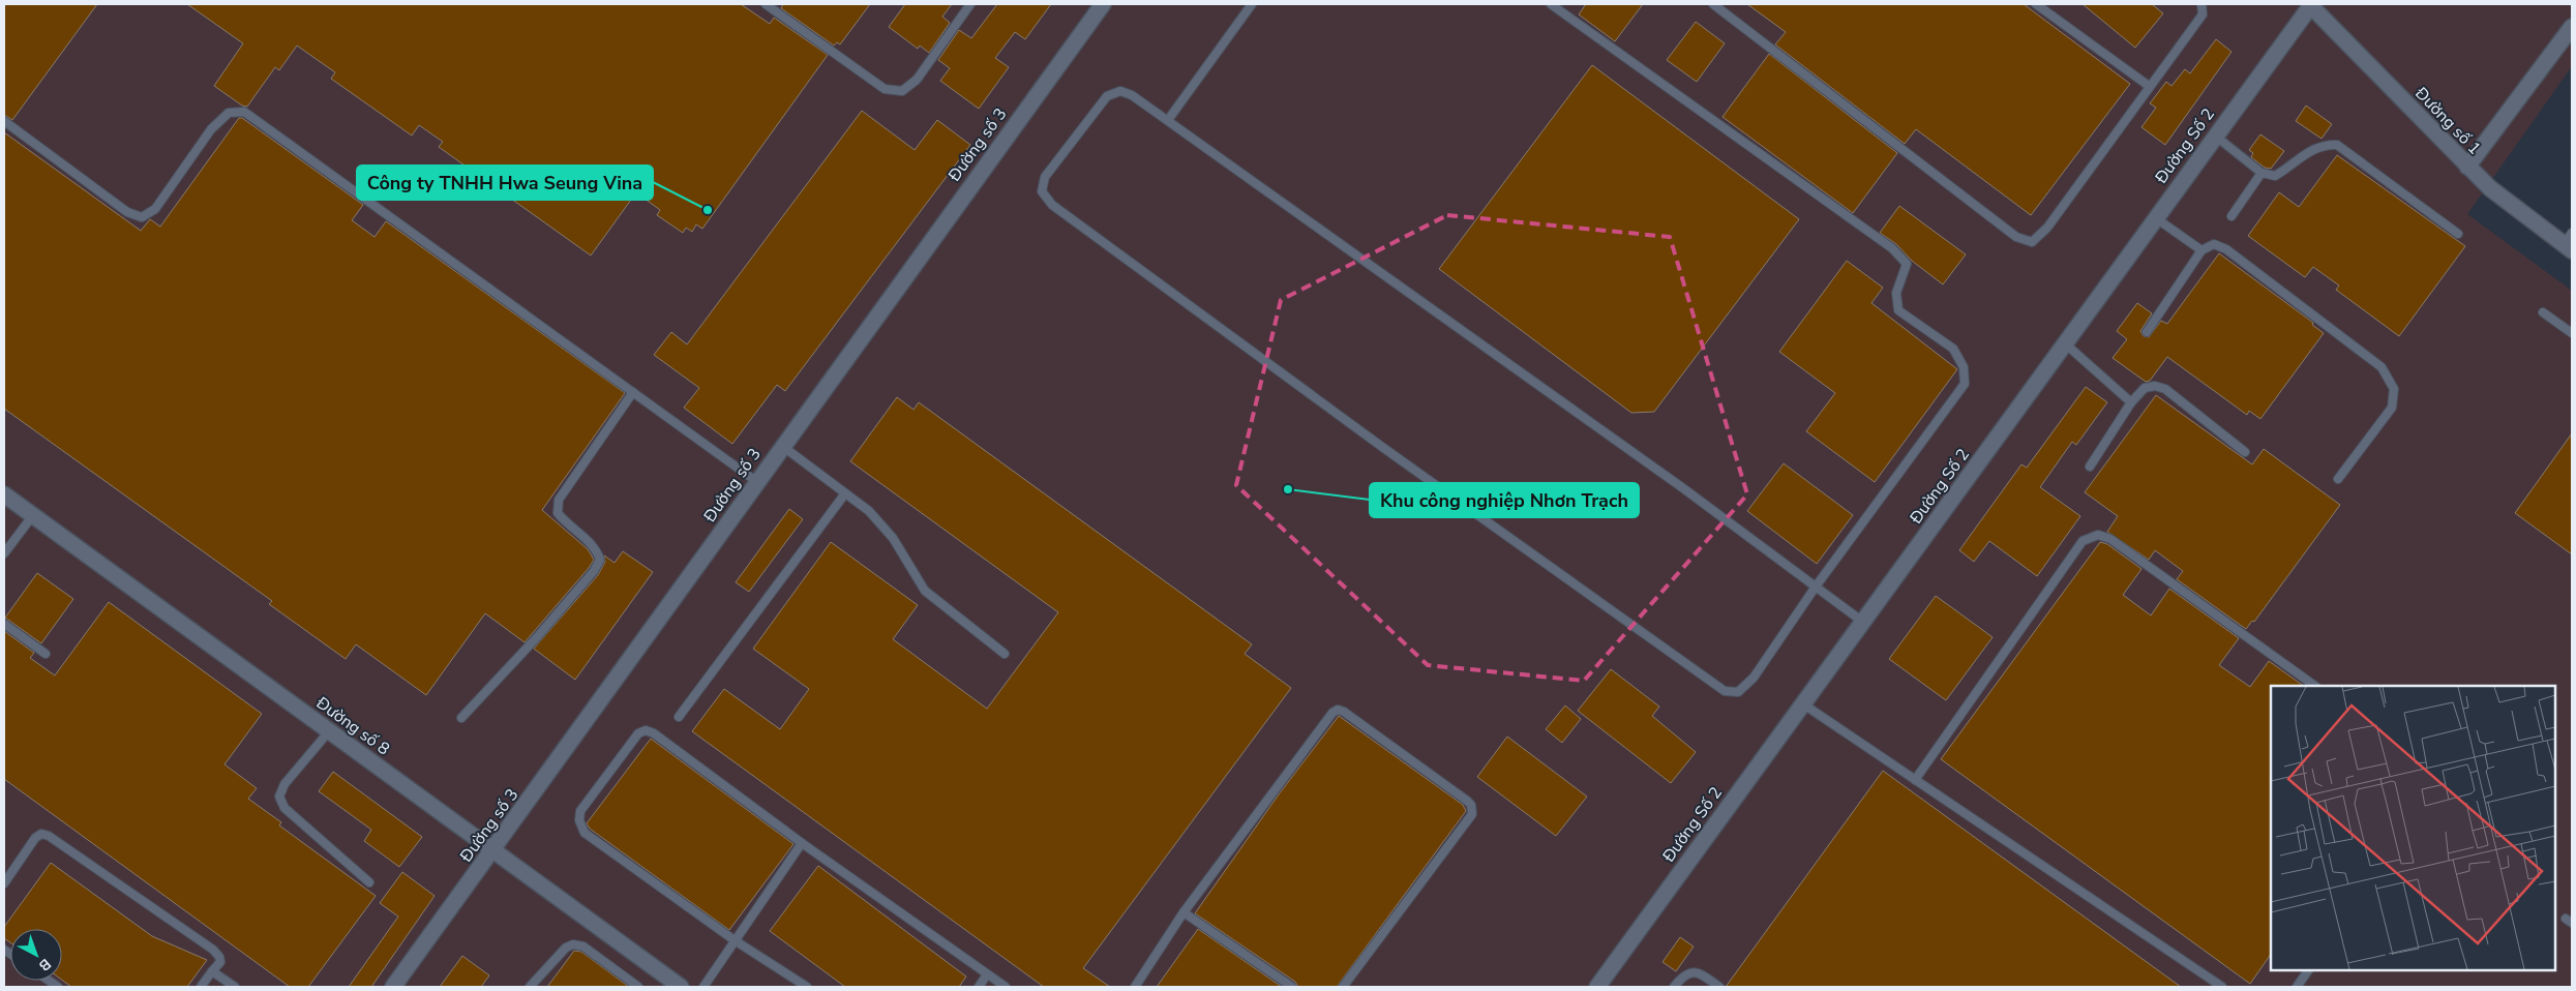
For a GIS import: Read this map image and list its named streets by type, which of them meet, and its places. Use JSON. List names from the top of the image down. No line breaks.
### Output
{"streets":{"street":["Đường số 1","Đường số 3","Đường Số 2","Đường số 8"]},"crossings":[["Đường số 1","Đường Số 2"],["Đường số 3","Đường số 8"]],"places":["Công ty TNHH Hwa Seung Vina","Khu công nghiệp Nhơn Trạch"],"north":"bottom right"}
